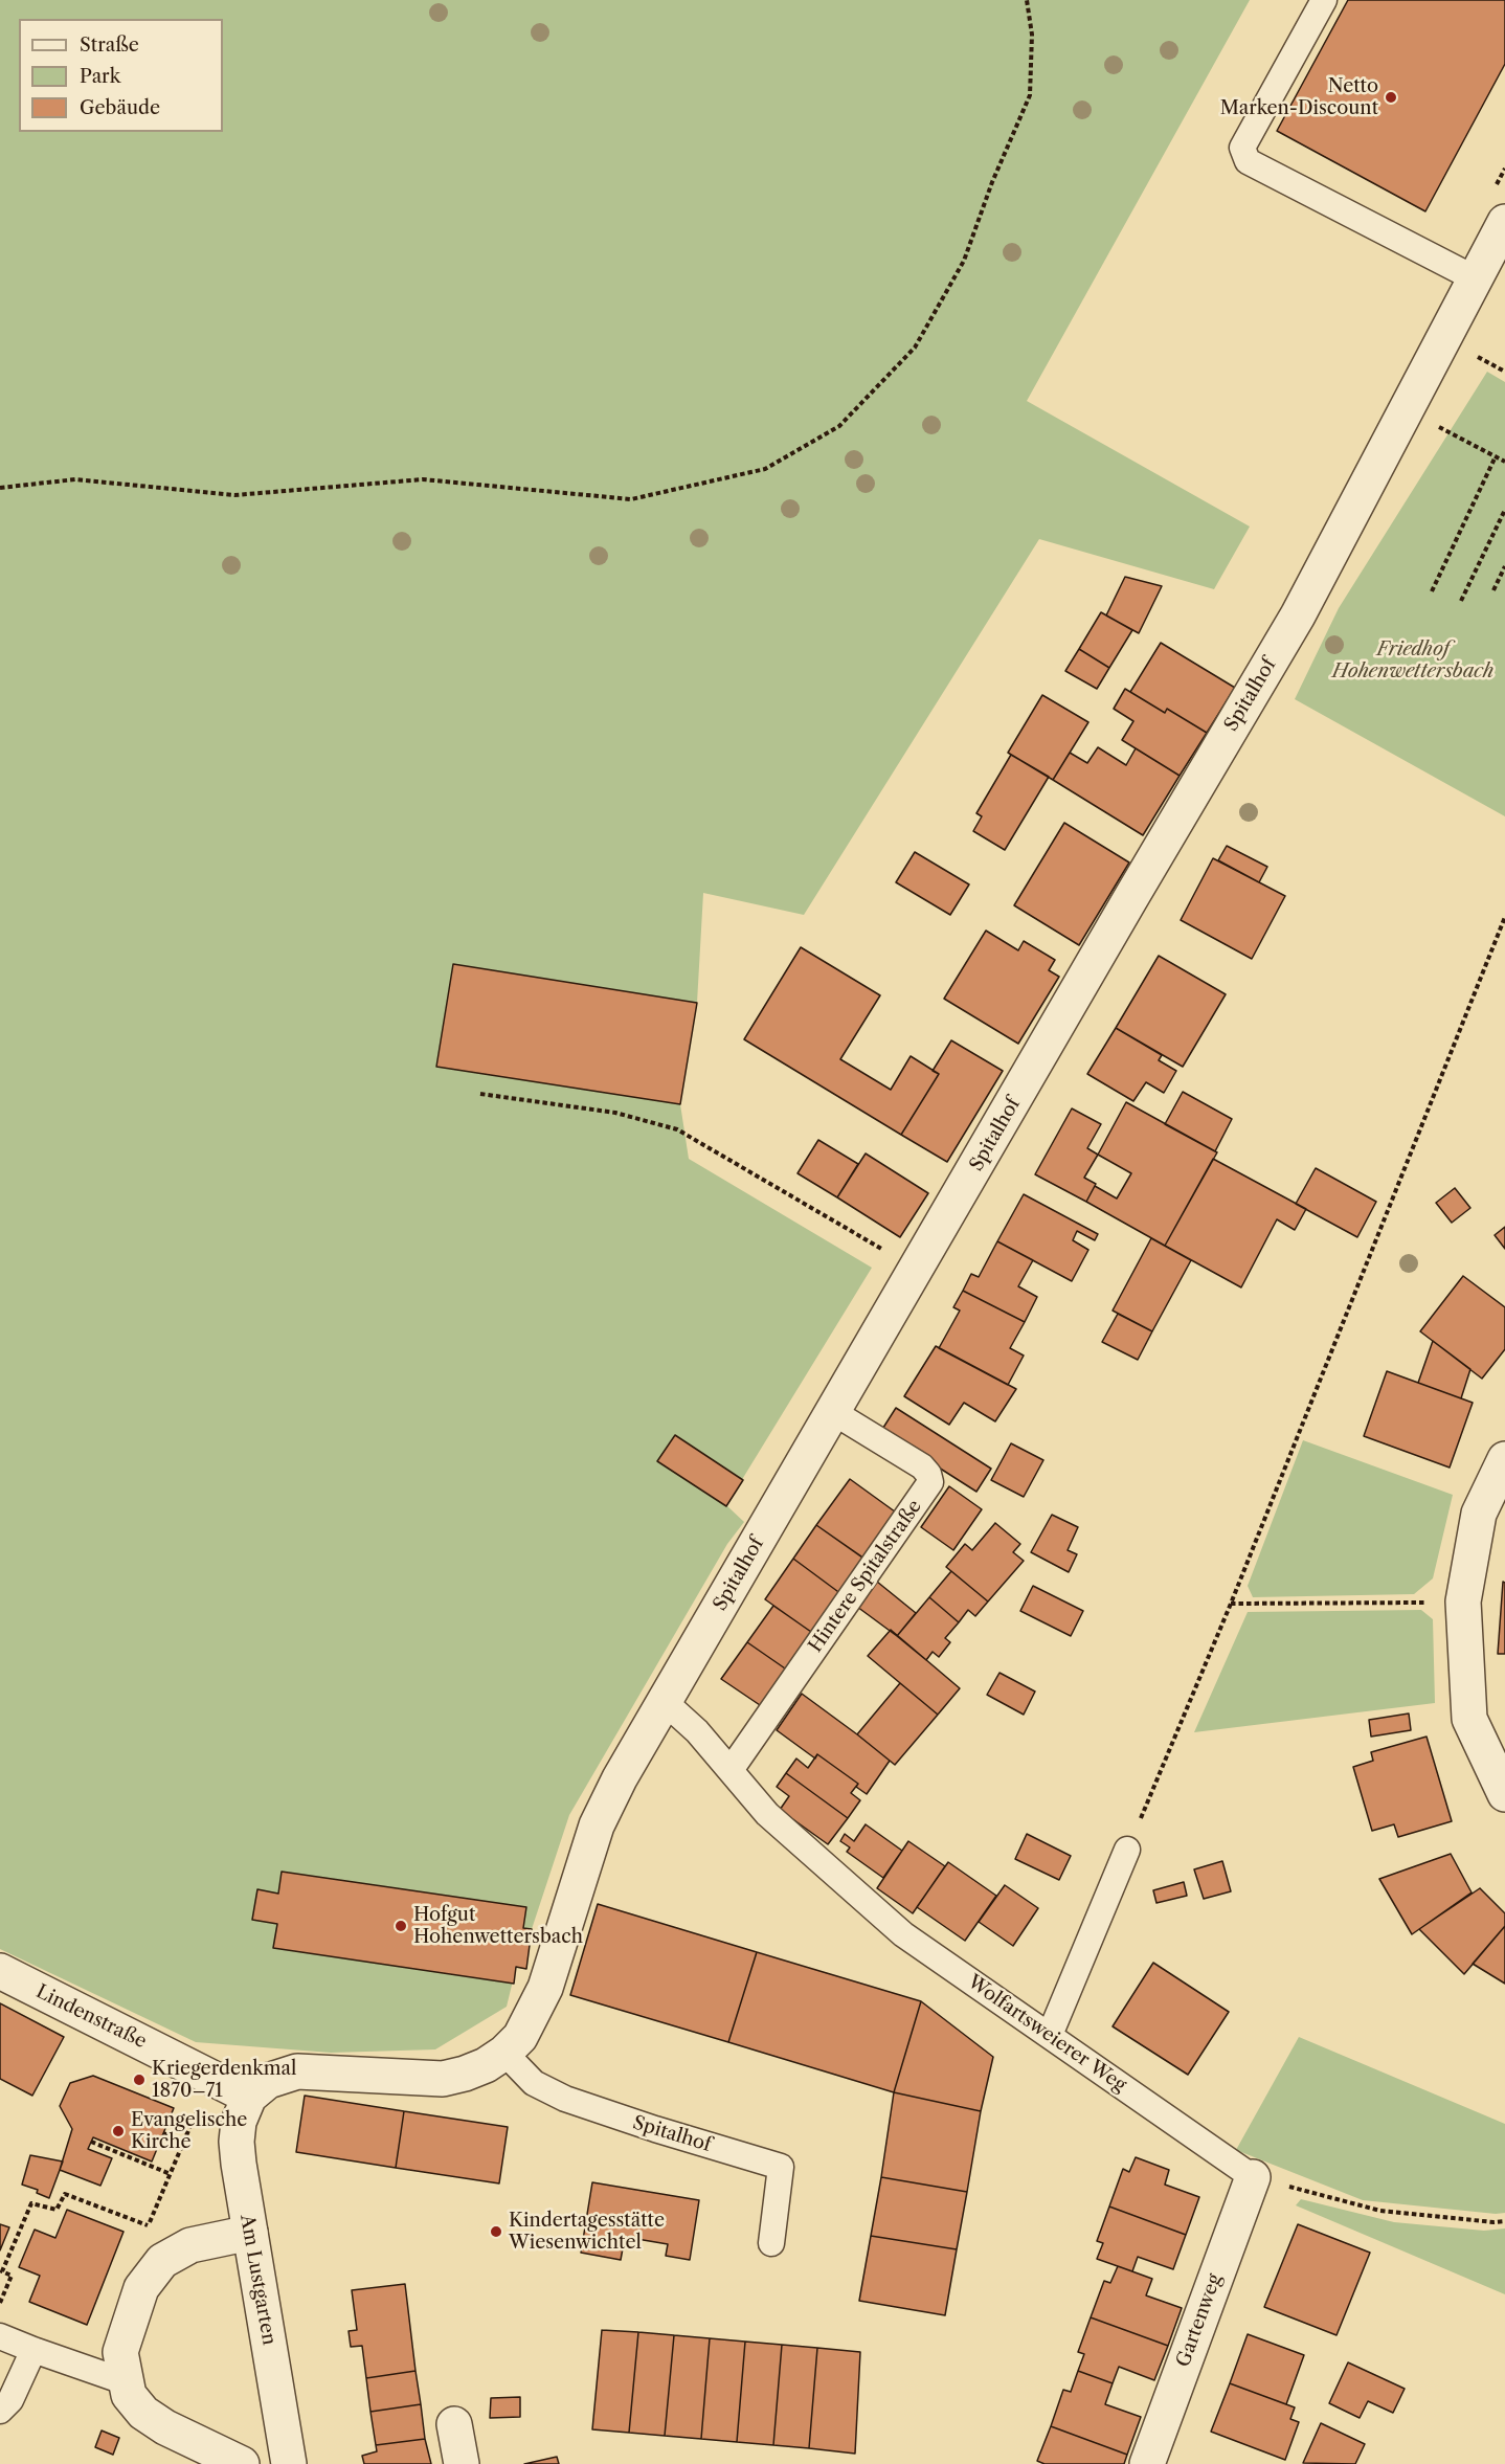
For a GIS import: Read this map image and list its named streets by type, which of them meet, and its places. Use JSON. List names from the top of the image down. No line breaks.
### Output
{"streets":{"street":["Spitalhof","Lindenstraße","Am Lustgarten","Gartenweg"],"lane":["Hintere Spitalstraße","Wolfartsweierer Weg"]},"crossings":[["Spitalhof","Hintere Spitalstraße"],["Spitalhof","Lindenstraße"],["Spitalhof","Wolfartsweierer Weg"],["Spitalhof","Am Lustgarten"],["Hintere Spitalstraße","Wolfartsweierer Weg"],["Lindenstraße","Am Lustgarten"],["Wolfartsweierer Weg","Gartenweg"]],"parks":["Friedhof Hohenwettersbach"],"places":["Netto Marken-Discount","Hofgut Hohenwettersbach","Kriegerdenkmal 1870–71","Evangelische Kirche","Kindertagesstätte Wiesenwichtel"],"legend":["Straße","Park","Gebäude"]}
